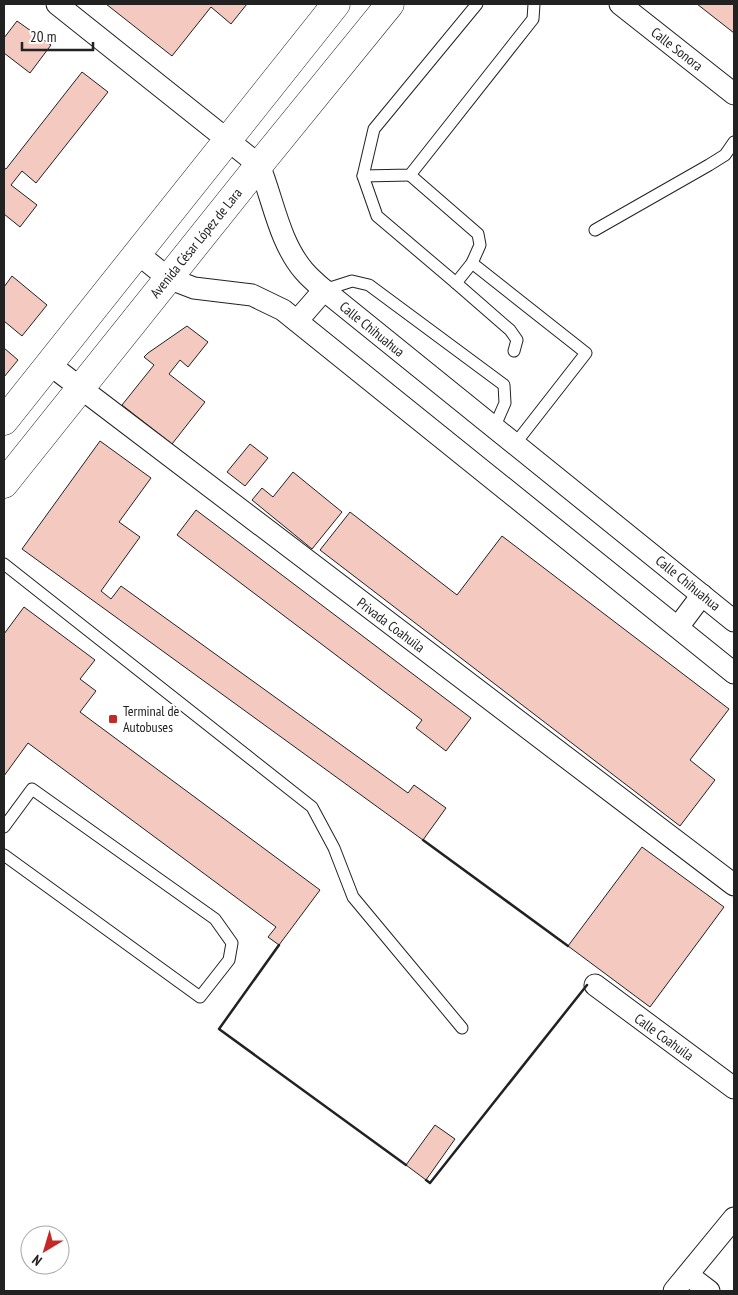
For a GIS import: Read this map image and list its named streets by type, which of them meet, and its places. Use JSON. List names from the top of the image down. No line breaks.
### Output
{"streets":{"main road":["Avenida César López de Lara"],"street":["Calle Sonora","Calle Chihuahua","Privada Coahuila","Calle Coahuila"]},"crossings":[["Avenida César López de Lara","Calle Chihuahua"],["Avenida César López de Lara","Privada Coahuila"]],"places":{"transit":["Terminal de Autobuses"]},"scale_bar":"20 m","north":"bottom left"}
